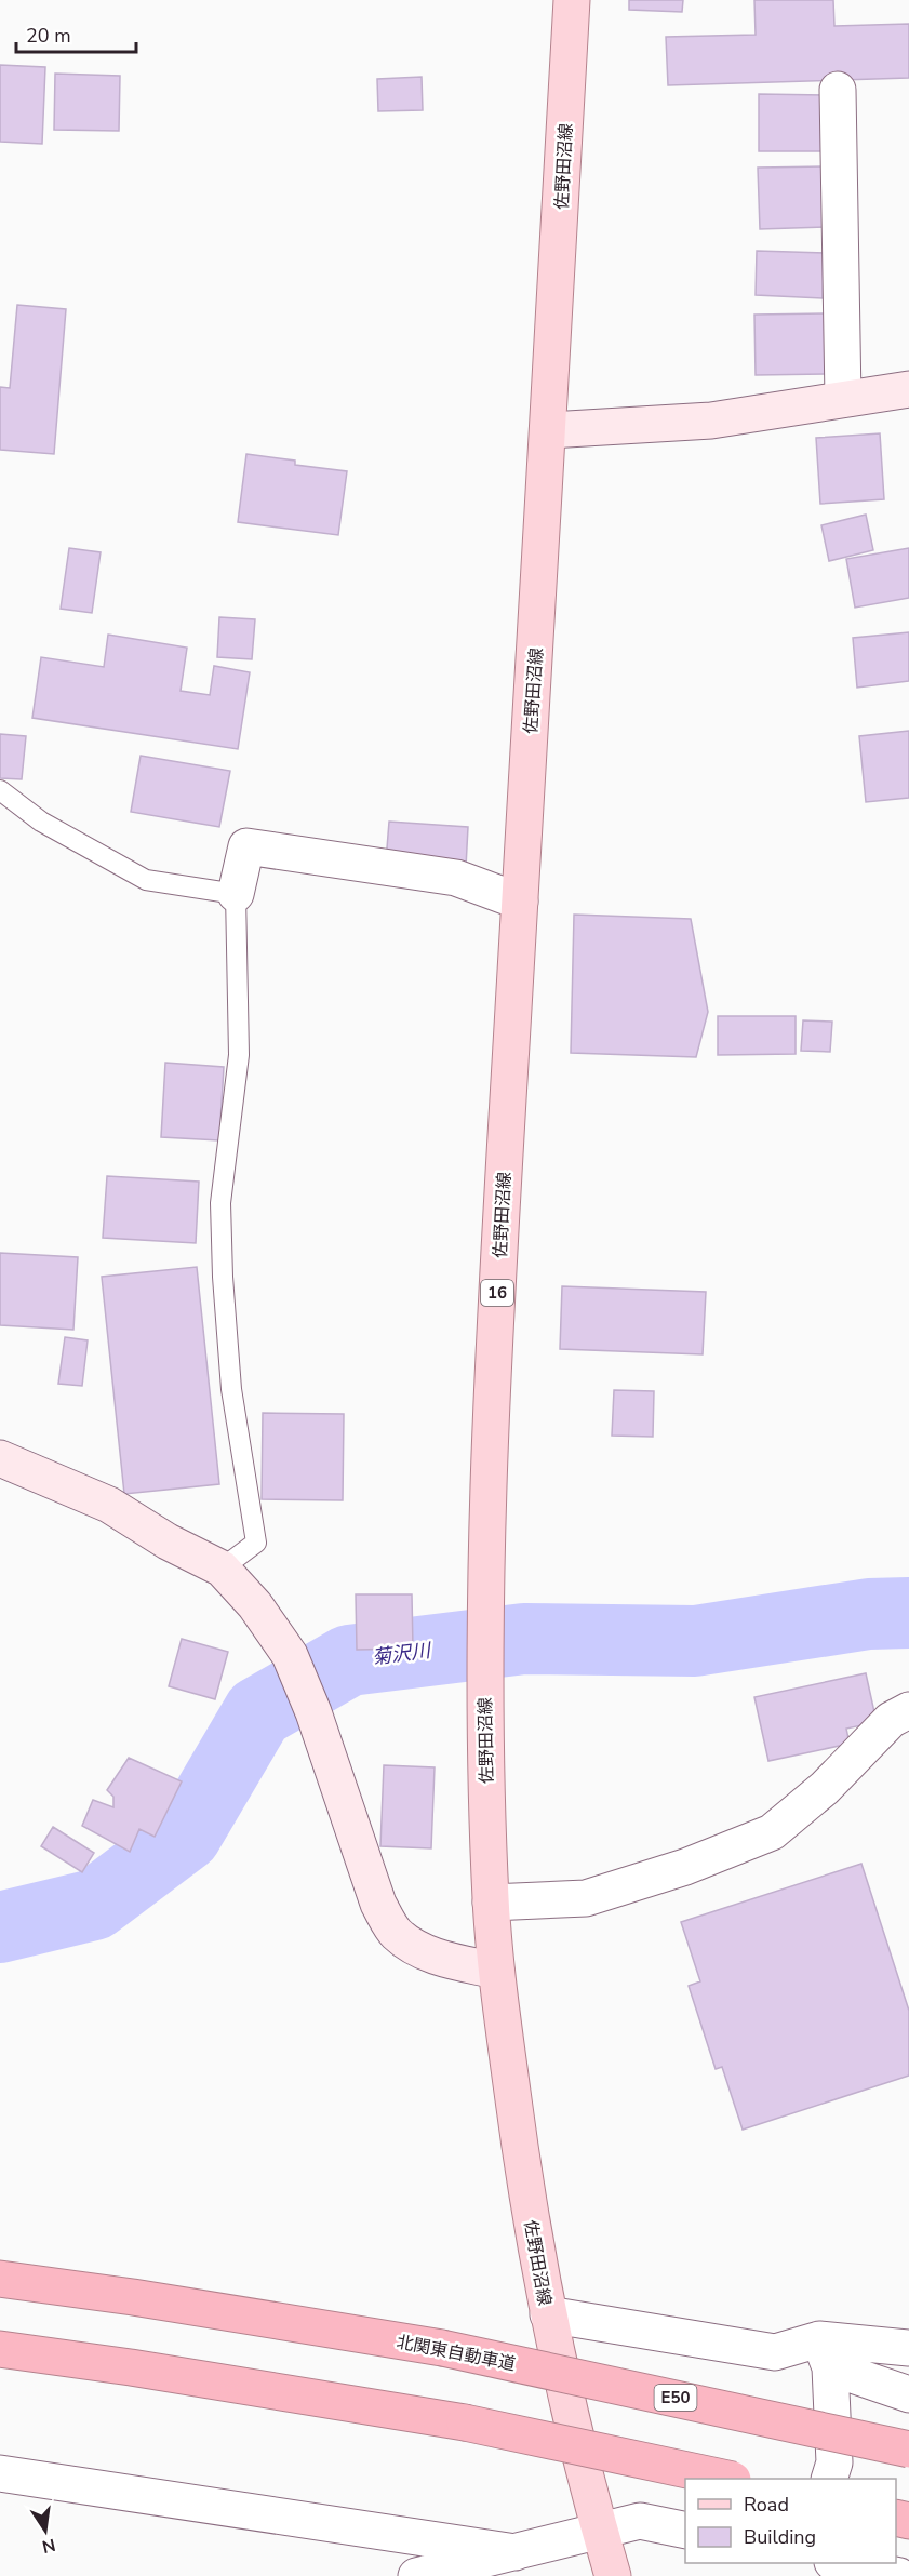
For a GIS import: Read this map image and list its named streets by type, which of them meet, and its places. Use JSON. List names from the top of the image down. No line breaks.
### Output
{"streets":{"highway":["北関東自動車道","E50"],"main road":["佐野田沼線","16"]},"water":["菊沢川"],"legend":["Road","Building"],"scale_bar":"20 m","north":"bottom"}
